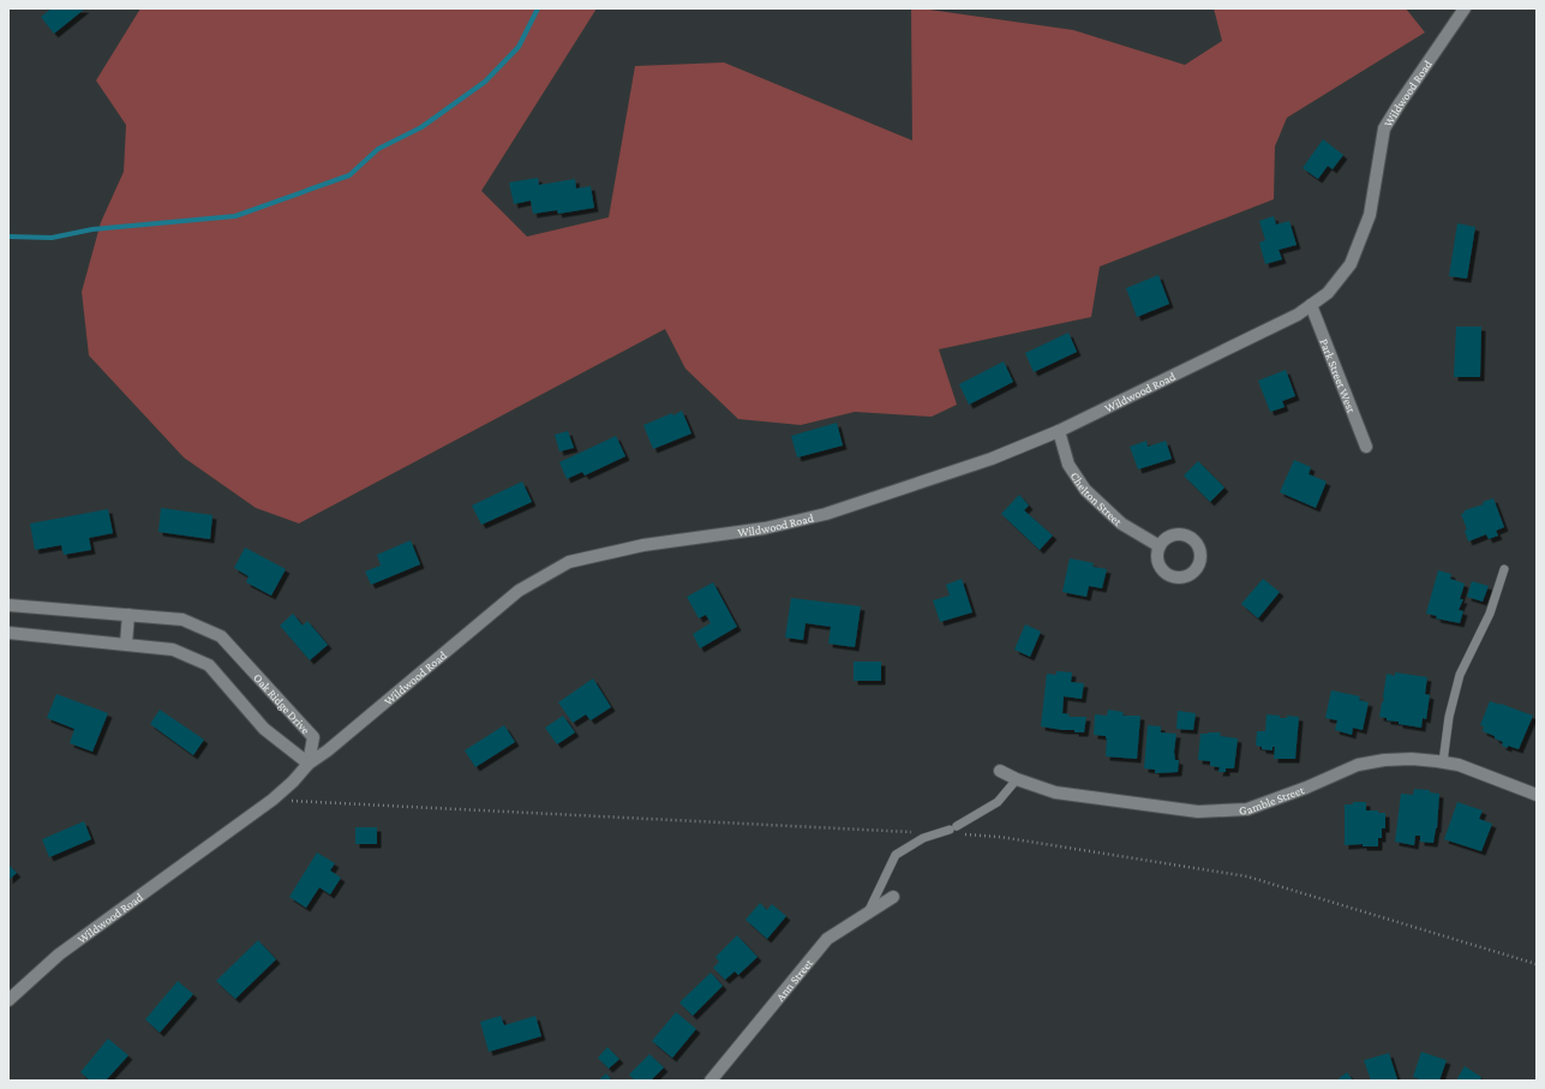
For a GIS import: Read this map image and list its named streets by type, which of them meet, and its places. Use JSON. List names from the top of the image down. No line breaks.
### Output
{"streets":{"street":["Wildwood Road","Park Street West","Chelton Street","Oak Ridge Drive","Gamble Street","Ann Street"]},"crossings":[["Wildwood Road","Park Street West"],["Wildwood Road","Chelton Street"],["Wildwood Road","Oak Ridge Drive"]]}
